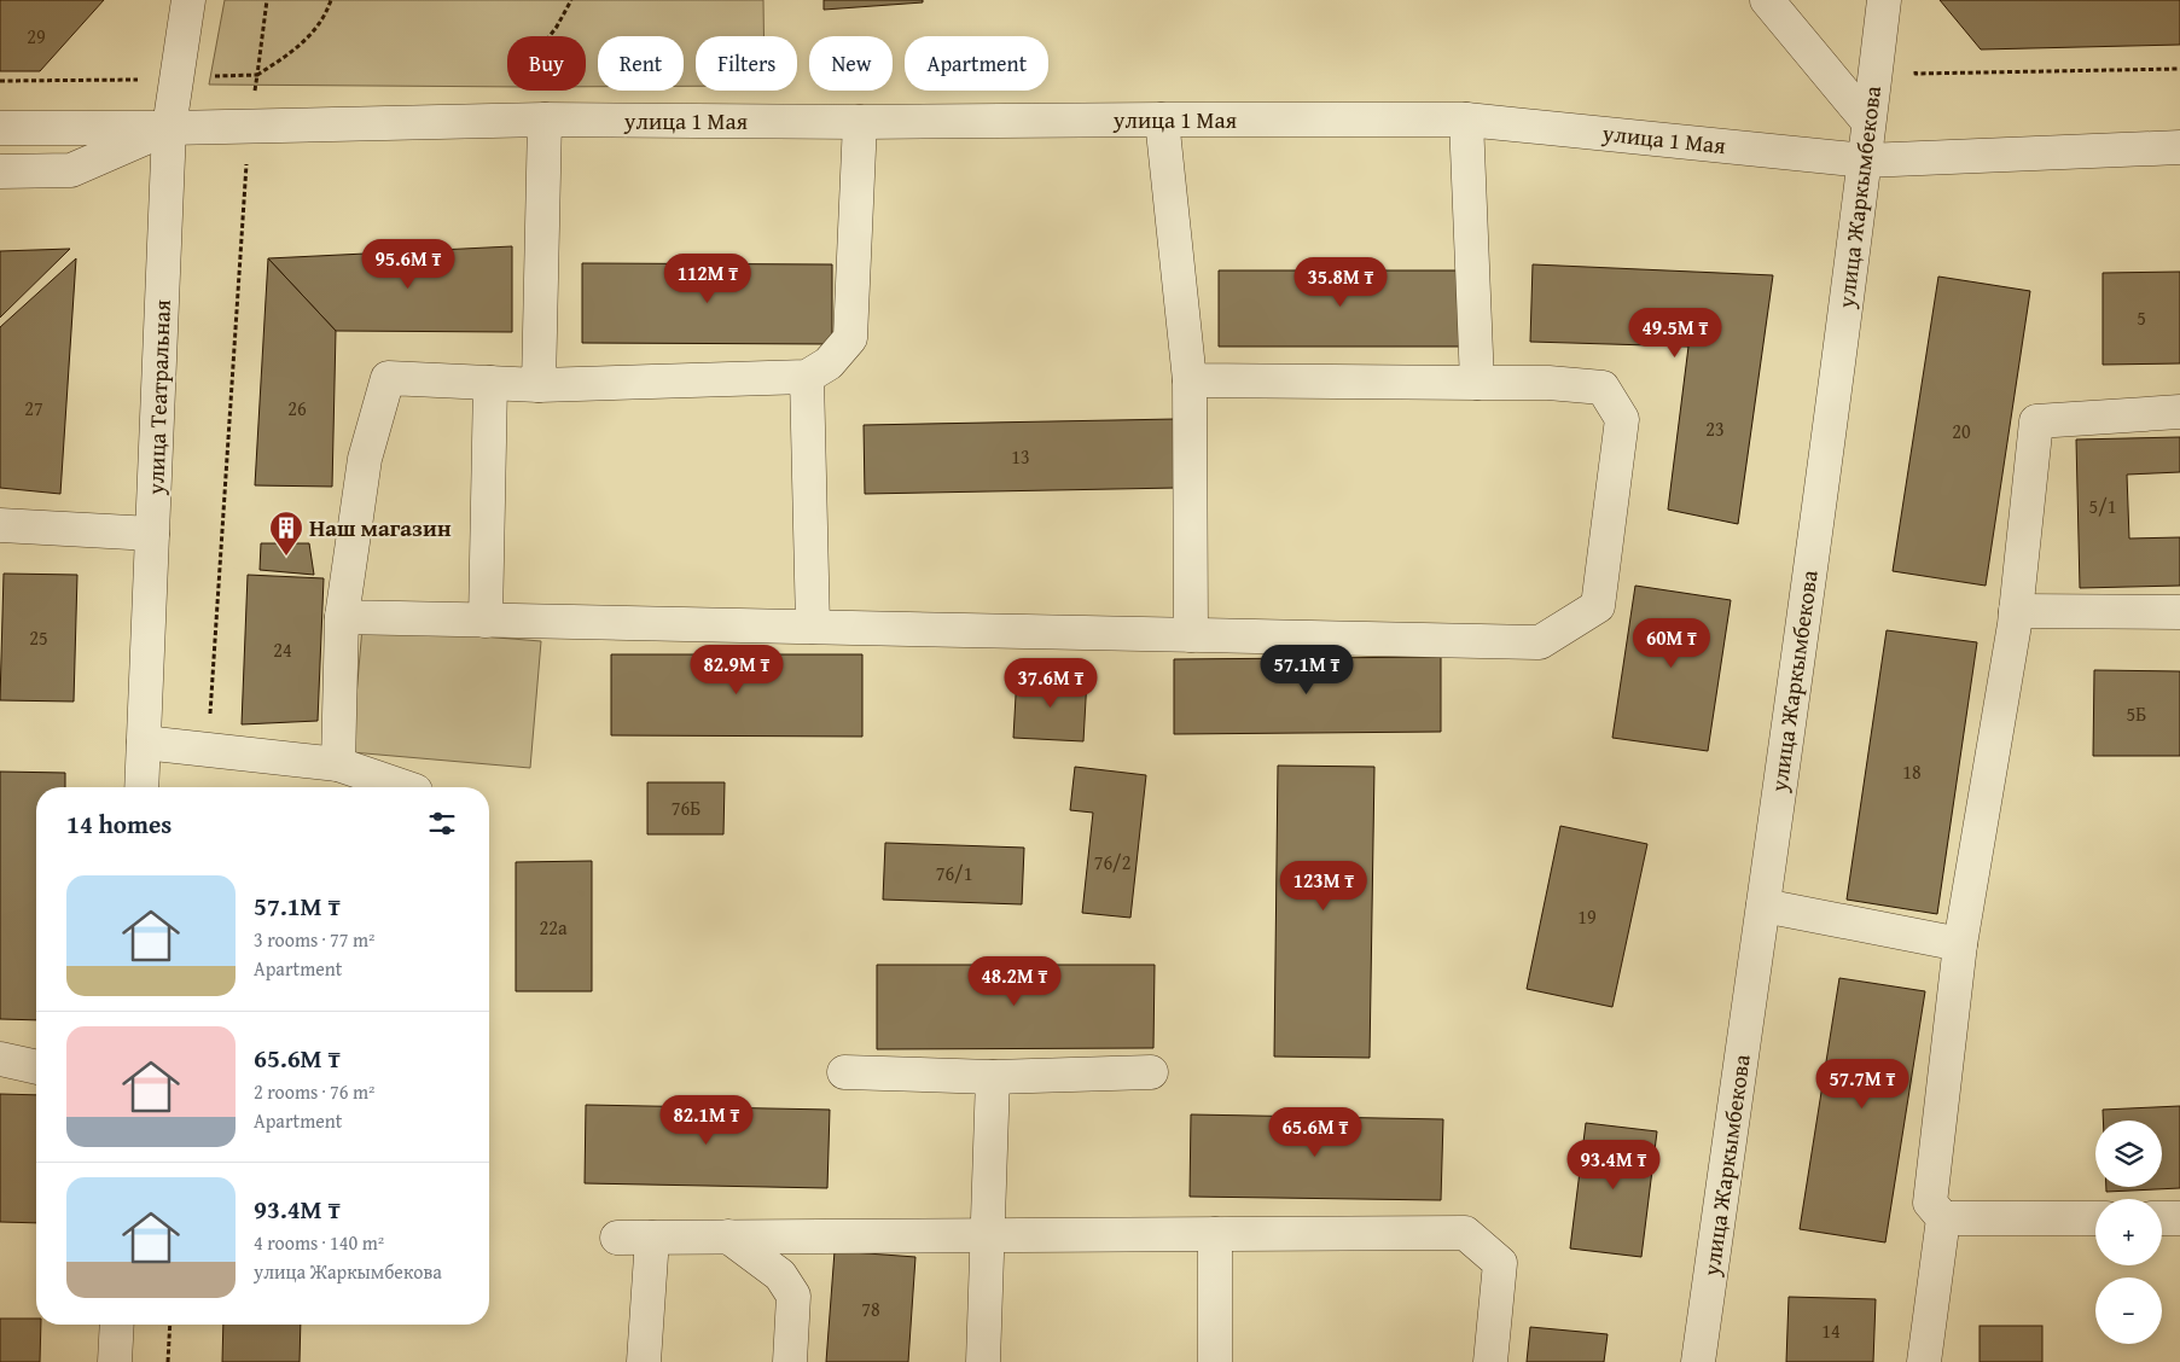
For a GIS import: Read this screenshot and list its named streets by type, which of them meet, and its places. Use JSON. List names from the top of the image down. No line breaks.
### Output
{"streets":{"street":["улица 1 Мая","улица Жаркымбекова","улица Театральная"]},"crossings":[["улица 1 Мая","улица Жаркымбекова"],["улица 1 Мая","улица Театральная"]],"places":{"building":["Наш магазин"]},"house_numbers":["29","5","27","26","23","20","13","5/1","25","24","5Б","18","76Б","76/2","76/1","19","22а","78","14"],"page":{"chip":["Buy","Rent","Filters","New","Apartment"],"price":["95.6M ₸","112M ₸","35.8M ₸","49.5M ₸","60M ₸","82.9M ₸","57.1M ₸","37.6M ₸","123M ₸","48.2M ₸","57.7M ₸","82.1M ₸","65.6M ₸","93.4M ₸"],"heading":"14 homes","list":[{"name":"57.1M ₸","note":"3 rooms · 77 m² · Apartment"},{"name":"65.6M ₸","note":"2 rooms · 76 m² · Apartment"},{"name":"93.4M ₸","note":"4 rooms · 140 m² · улица Жаркымбекова"}],"map_buttons":["+","−"]}}
